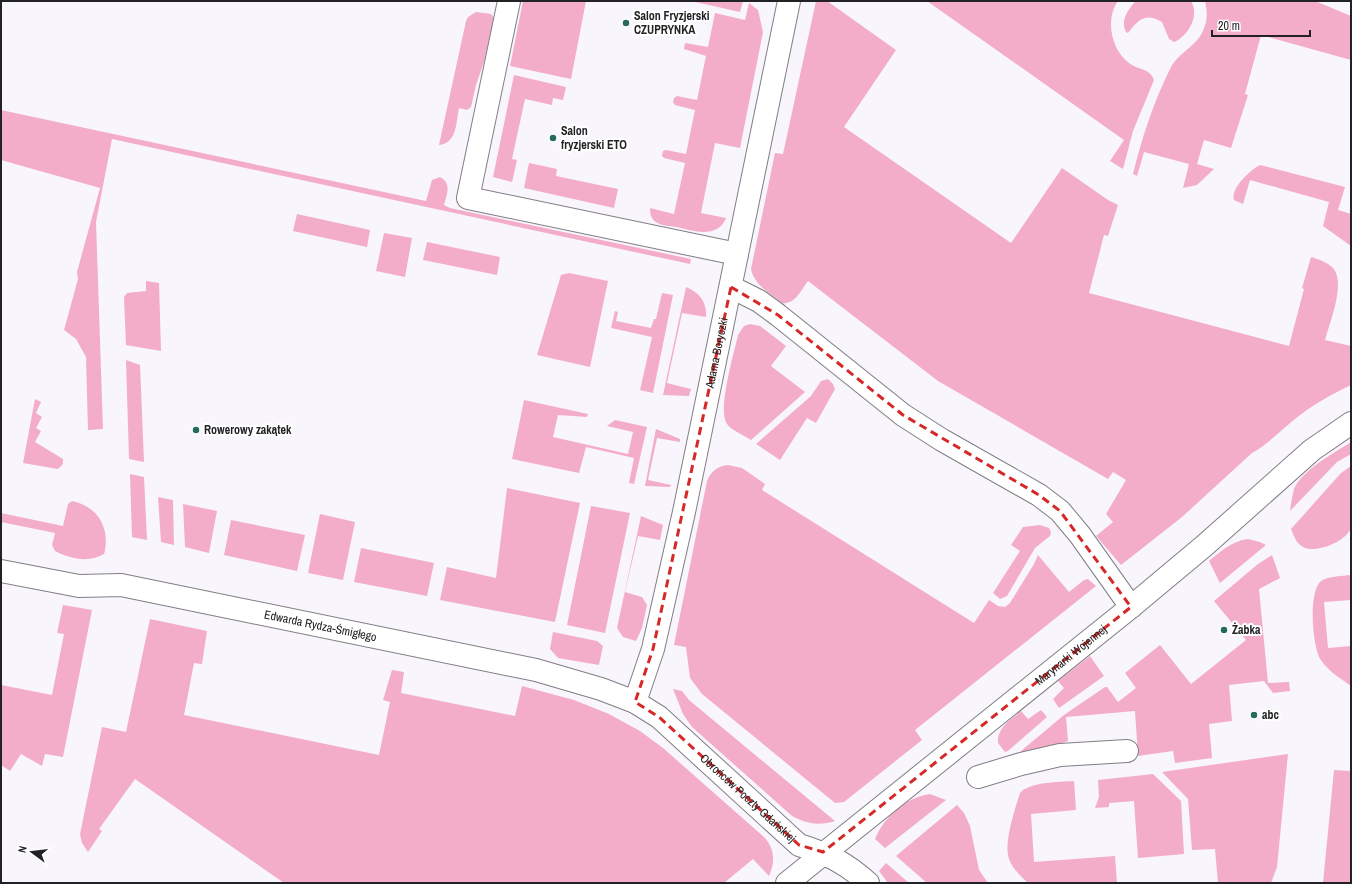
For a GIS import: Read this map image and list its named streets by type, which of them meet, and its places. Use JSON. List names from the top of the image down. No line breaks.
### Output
{"streets":{"street":["Adama Boryczki","Edwarda Rydza-Śmigłego","Marynarki Wojennej","Obrońców Poczty Gdańskiej"]},"crossings":[["Adama Boryczki","Edwarda Rydza-Śmigłego"],["Adama Boryczki","Obrońców Poczty Gdańskiej"],["Edwarda Rydza-Śmigłego","Obrońców Poczty Gdańskiej"],["Marynarki Wojennej","Obrońców Poczty Gdańskiej"]],"places":["Salon Fryzjerski CZUPRYNKA","Salon fryzjerski ETO","Rowerowy zakątek","Żabka","abc"],"scale_bar":"20 m","north":"left"}
